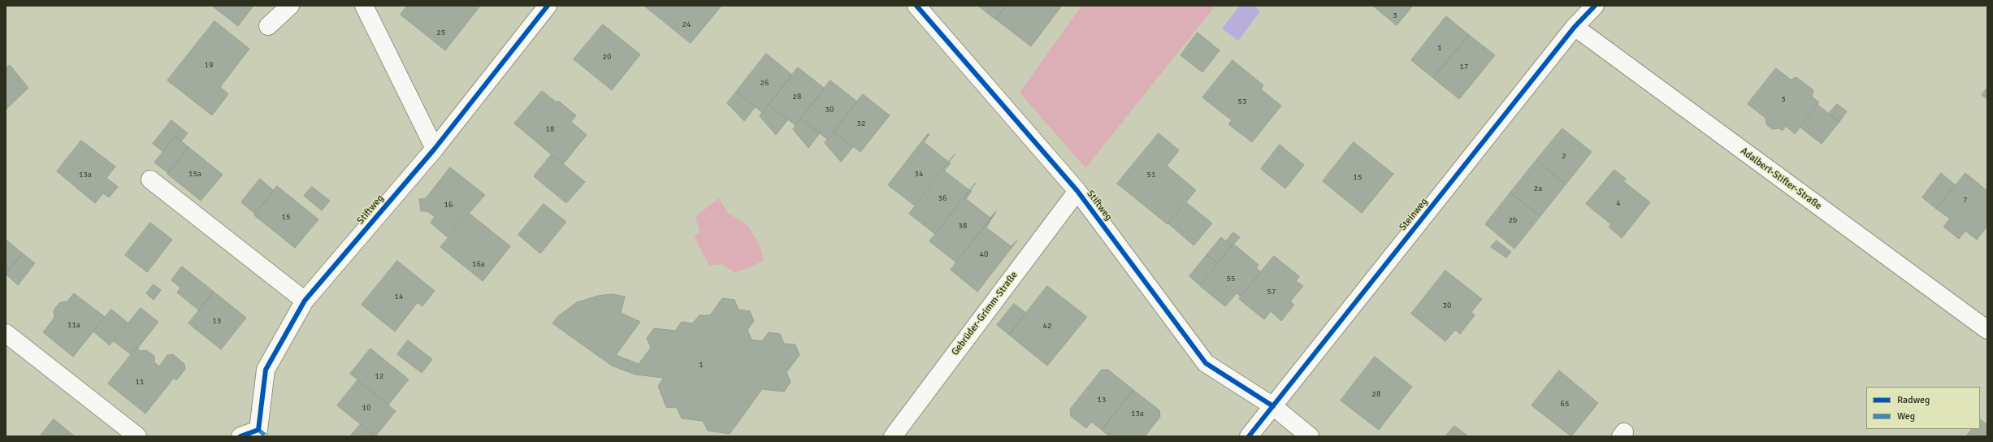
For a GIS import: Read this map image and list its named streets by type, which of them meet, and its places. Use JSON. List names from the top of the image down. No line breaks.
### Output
{"streets":{"street":["Adalbert-Stifter-Straße","Stiftweg","Steinweg","Gebrüder-Grimm-Straße"]},"crossings":[["Adalbert-Stifter-Straße","Steinweg"],["Stiftweg","Steinweg"],["Stiftweg","Gebrüder-Grimm-Straße"]],"house_numbers":["3","24","25","1","20","19","17","26","28","3","53","30","32","18","2","15a","34","13a","51","15","2a","36","7","4","16","15","2b","38","40","16a","55","57","14","30","13","11a","42","1","12","11","28","13","65","10","13a"],"legend":["Radweg","Weg"]}
